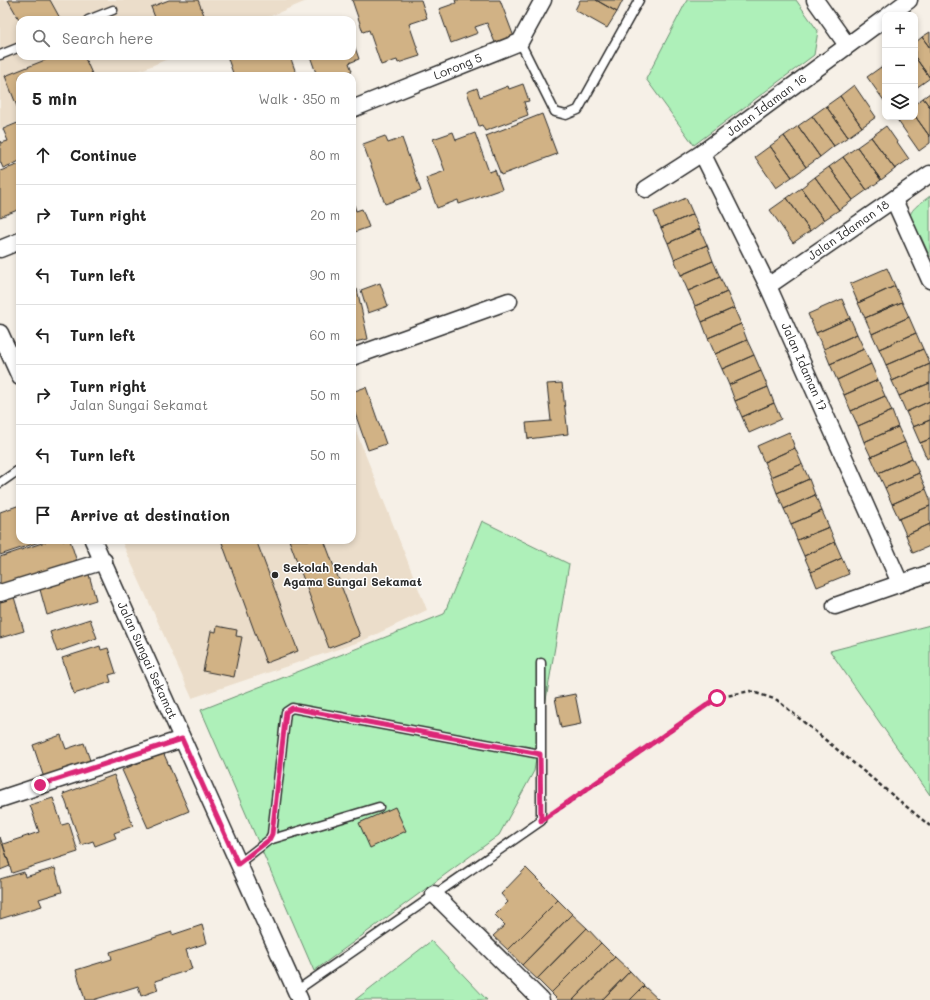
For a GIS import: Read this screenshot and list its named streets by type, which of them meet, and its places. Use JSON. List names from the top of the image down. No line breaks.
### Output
{"streets":{"street":["Lorong 5","Jalan Idaman 16","Jalan Idaman 18","Jalan Idaman 17","Jalan Sungai Sekamat"]},"crossings":[["Jalan Idaman 16","Jalan Idaman 17"],["Jalan Idaman 18","Jalan Idaman 17"]],"places":["Sekolah Rendah Agama Sungai Sekamat"],"page":{"map_buttons":["+","−"],"search":"Search here","heading":["5 min","Walk · 350 m"],"list":[["Continue","80 m"],["Turn right","20 m"],["Turn left","90 m"],["Turn left","60 m"],["Turn right","Jalan Sungai Sekamat","50 m"],["Turn left","50 m"],"Arrive at destination"]}}
